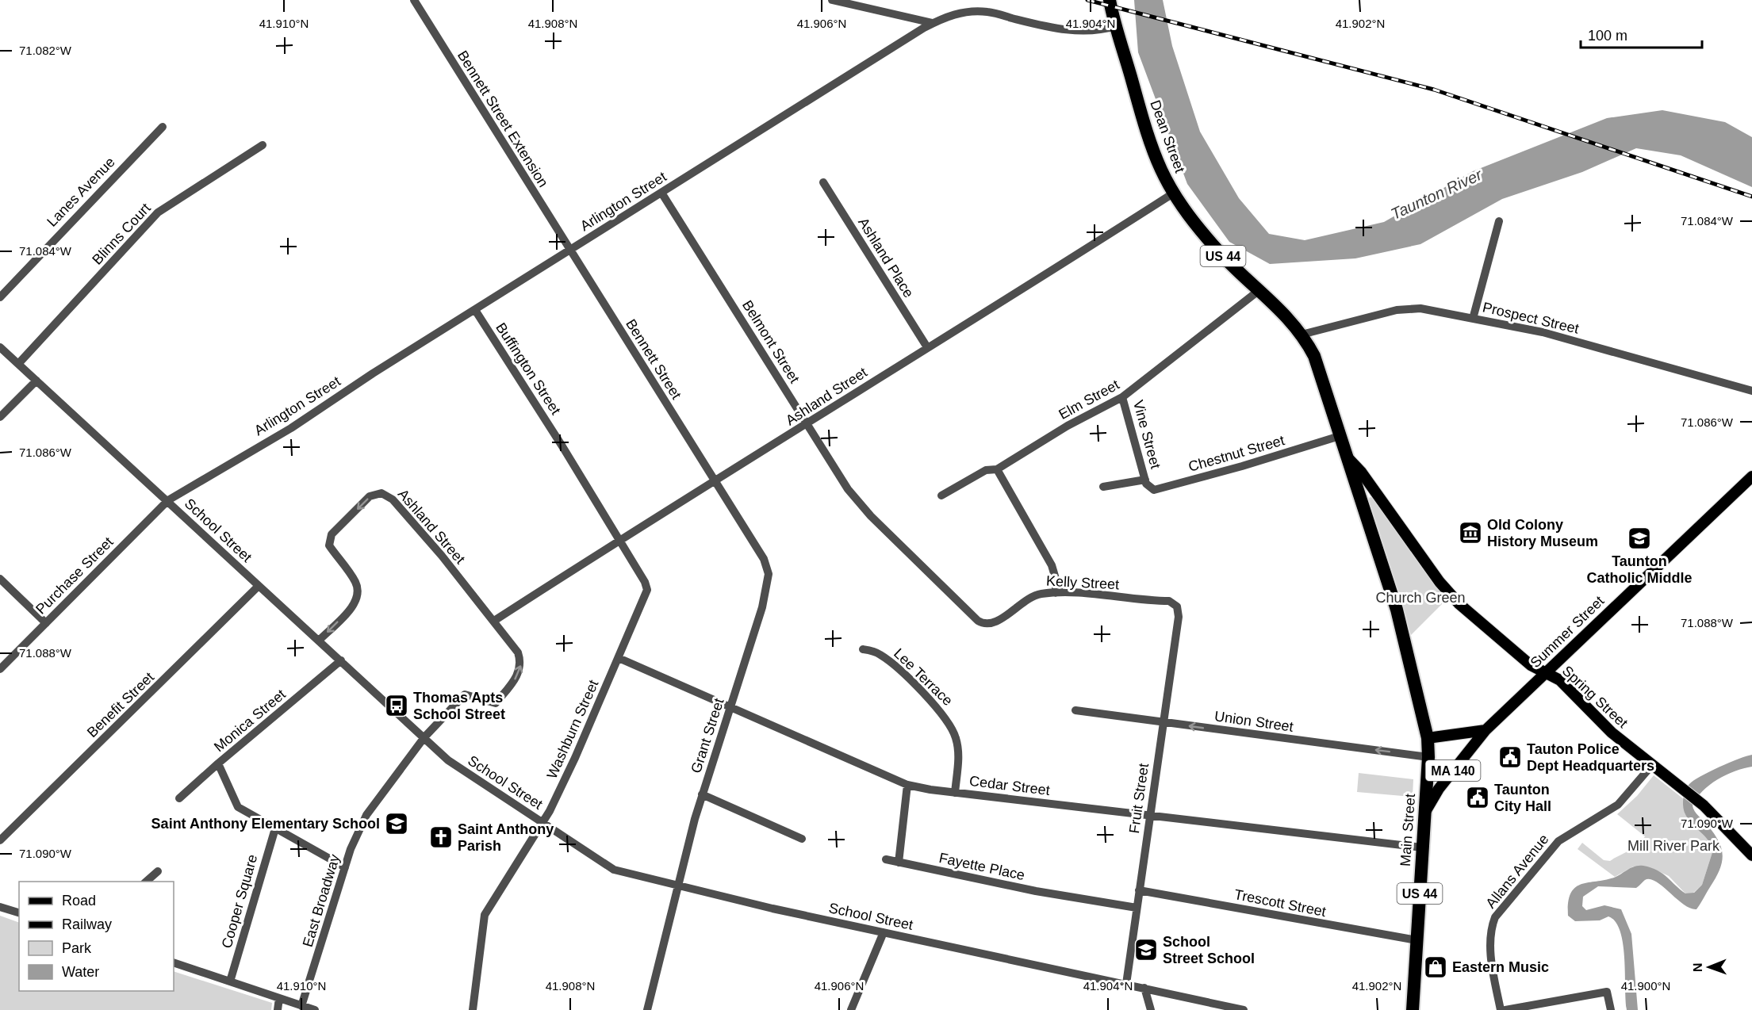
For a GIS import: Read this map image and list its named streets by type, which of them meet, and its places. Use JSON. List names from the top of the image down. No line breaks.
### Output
{"streets":{"highway":["Dean Street","US 44","Main Street"],"main road":["Summer Street","Spring Street","MA 140"],"street":["Bennett Street Extension","Lanes Avenue","Arlington Street","Blinns Court","Ashland Place","Prospect Street","Belmont Street","Bennett Street","Buffington Street","Ashland Street","Elm Street","Vine Street","Chestnut Street","School Street","Purchase Street","Kelly Street","Lee Terrace","Benefit Street","Monica Street","Union Street","Washburn Street","Grant Street","Cedar Street","Fruit Street","Fayette Place","Allans Avenue","East Broadway","Cooper Square","Trescott Street"]},"crossings":[["Bennett Street Extension","Arlington Street"],["Bennett Street Extension","Bennett Street"],["Dean Street","Arlington Street"],["Dean Street","US 44"],["Dean Street","Prospect Street"],["Dean Street","Ashland Street"],["Dean Street","Elm Street"],["Dean Street","Chestnut Street"],["Arlington Street","Belmont Street"],["Arlington Street","Bennett Street"],["Arlington Street","Buffington Street"],["Arlington Street","School Street"],["Arlington Street","Purchase Street"],["Blinns Court","School Street"],["US 44","Main Street"],["Ashland Place","Ashland Street"],["Belmont Street","Ashland Street"],["Belmont Street","Kelly Street"],["Bennett Street","Ashland Street"],["Bennett Street","Grant Street"],["Buffington Street","Ashland Street"],["Buffington Street","Washburn Street"],["Ashland Street","School Street"],["Ashland Street","Washburn Street"],["Ashland Street","Grant Street"],["Ashland Street","East Broadway"],["Elm Street","Vine Street"],["Vine Street","Chestnut Street"],["School Street","Purchase Street"],["School Street","Benefit Street"],["School Street","Monica Street"],["School Street","Washburn Street"],["School Street","Grant Street"],["School Street","Fruit Street"],["School Street","East Broadway"],["Kelly Street","Fruit Street"],["Summer Street","Spring Street"],["Summer Street","Main Street"],["Lee Terrace","Cedar Street"],["Spring Street","Allans Avenue"],["Monica Street","East Broadway"],["Monica Street","Cooper Square"],["Union Street","Fruit Street"],["Union Street","Main Street"],["Washburn Street","Cedar Street"],["Grant Street","Cedar Street"],["Cedar Street","Fruit Street"],["Cedar Street","Main Street"],["Fruit Street","Fayette Place"],["Fruit Street","Trescott Street"],["Main Street","Trescott Street"]],"one_way":["Union Street"],"water":["Taunton River"],"parks":["Church Green","Mill River Park"],"places":{"museum":["Old Colony History Museum"],"school or university":["Taunton Catholic Middle","Saint Anthony Elementary School","School Street School"],"bus stop":["Thomas Apts School Street"],"public building":["Tauton Police Dept Headquarters","Taunton City Hall"],"church":["Saint Anthony Parish"],"shop":["Eastern Music"]},"legend":["Road","Railway","Park","Water"],"scale_bar":"100 m","north":"left","coordinates":["41.910°N","41.908°N","41.906°N","41.904°N","41.902°N","71.082°W","71.084°W","71.086°W","71.088°W","71.090°W","41.900°N"]}
